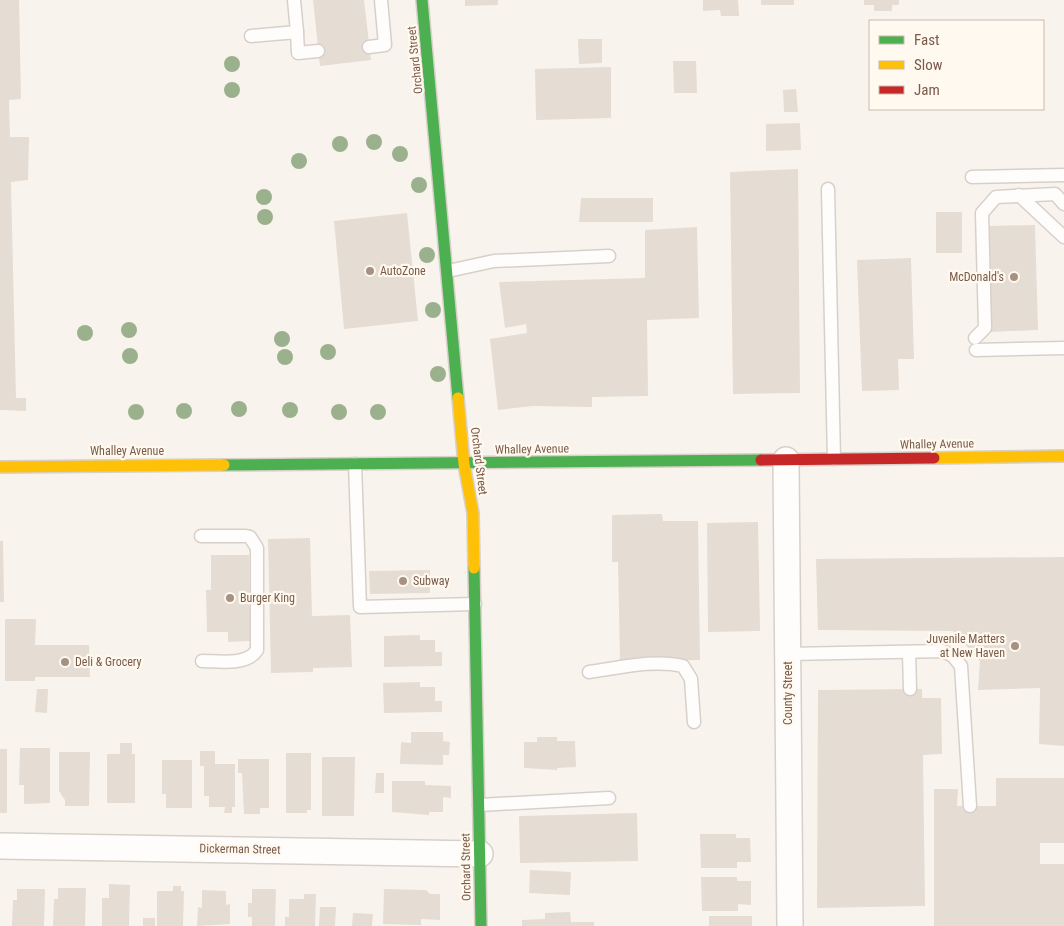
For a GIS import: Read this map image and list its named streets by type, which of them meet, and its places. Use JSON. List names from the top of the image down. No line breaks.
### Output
{"streets":{"main road":["Orchard Street","Whalley Avenue"],"street":["County Street","Dickerman Street"]},"crossings":[["Orchard Street","Whalley Avenue"],["Orchard Street","Dickerman Street"],["Whalley Avenue","County Street"]],"places":["AutoZone","McDonald's","Subway","Burger King","Juvenile Matters at New Haven","Deli & Grocery"],"legend":["Fast","Slow","Jam"]}
